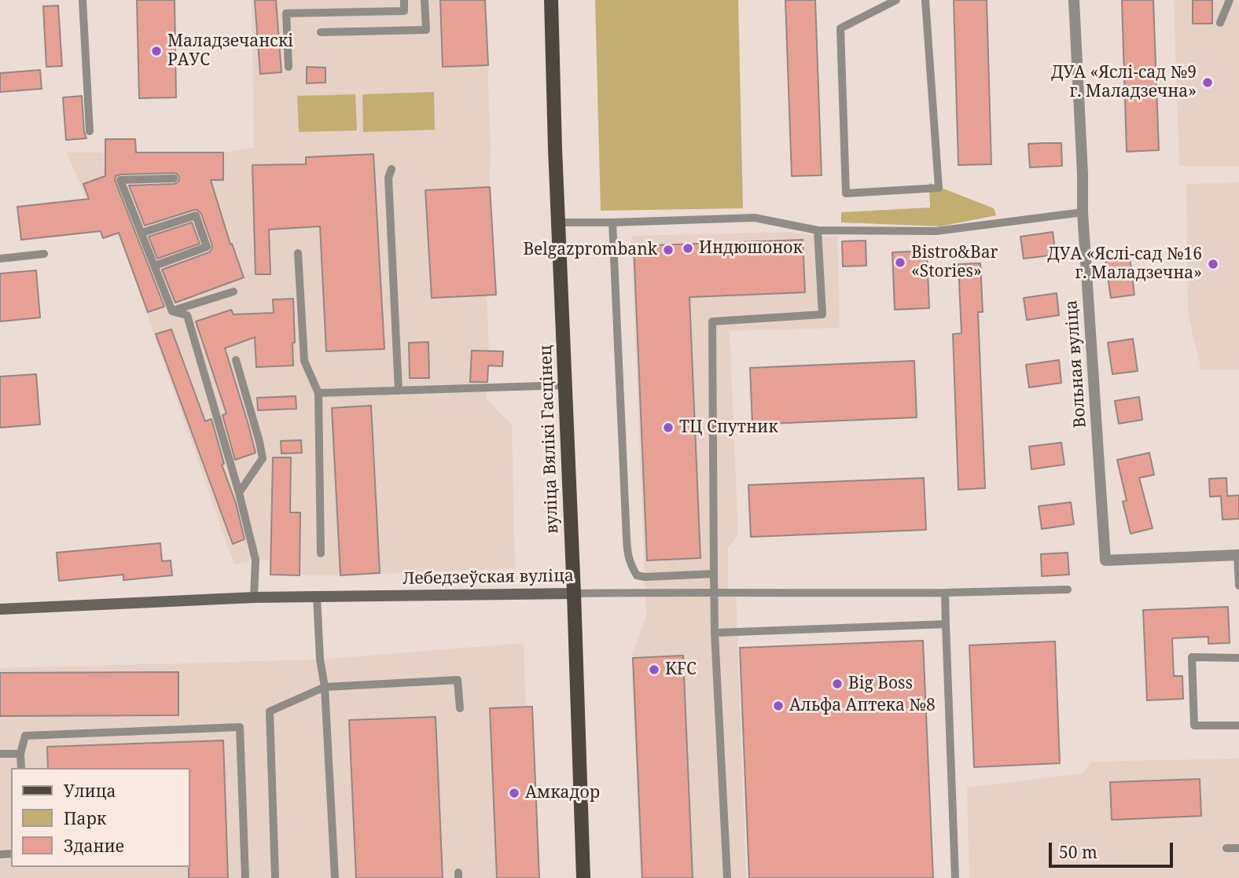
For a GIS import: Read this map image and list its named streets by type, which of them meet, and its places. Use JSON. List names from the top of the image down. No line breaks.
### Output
{"streets":{"main road":["вуліца Вялікі Гасцінец","Лебедзеўская вуліца"],"street":["Вольная вуліца"]},"crossings":[["вуліца Вялікі Гасцінец","Лебедзеўская вуліца"]],"places":["Маладзечанскі РАУС","ДУА «Яслі-сад №9 г. Маладзечна»","Индюшонок","Belgazprombank","Bistro&Bar «Stories»","ДУА «Яслі-сад №16 г. Маладзечна»","ТЦ Спутник","KFC","Big Boss","Альфа Аптека №8","Амкадор"],"legend":["Улица","Парк","Здание"],"scale_bar":"50 m"}
